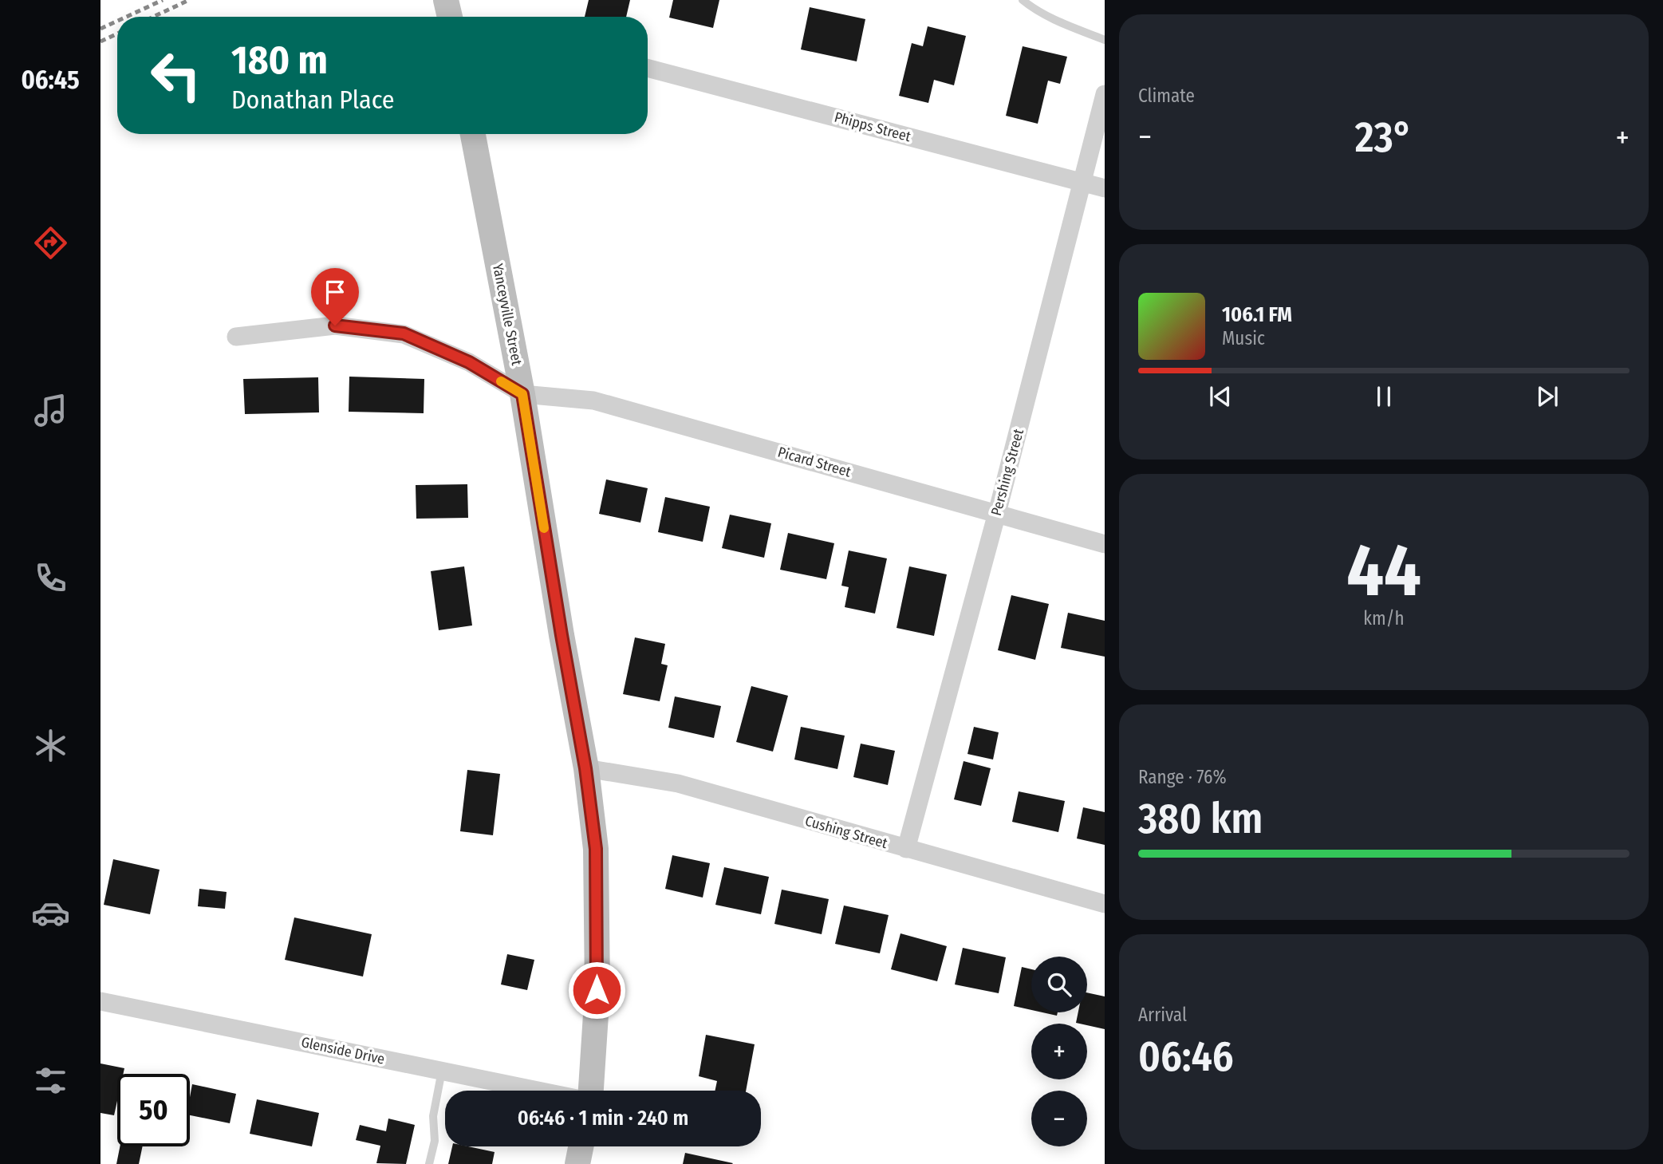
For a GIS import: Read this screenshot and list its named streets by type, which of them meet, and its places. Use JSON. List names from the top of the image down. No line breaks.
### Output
{"streets":{"main road":["Yanceyville Street"],"street":["Phipps Street","Picard Street","Pershing Street","Cushing Street","Glenside Drive"]},"crossings":[["Phipps Street","Pershing Street"],["Yanceyville Street","Picard Street"],["Yanceyville Street","Cushing Street"],["Picard Street","Pershing Street"],["Pershing Street","Cushing Street"]],"page":{"tabs":"06:45","tile":["Climate",["44","km/h"],["Range · 76%","380 km"],["Arrival","06:46"]],"turn":["180 m","Donathan Place"],"heat":["−","23°","+"],"song":["106.1 FM","Music"],"map_buttons":["+","−"],"limit":"50","trip":"06:46 · 1 min · 240 m"}}
